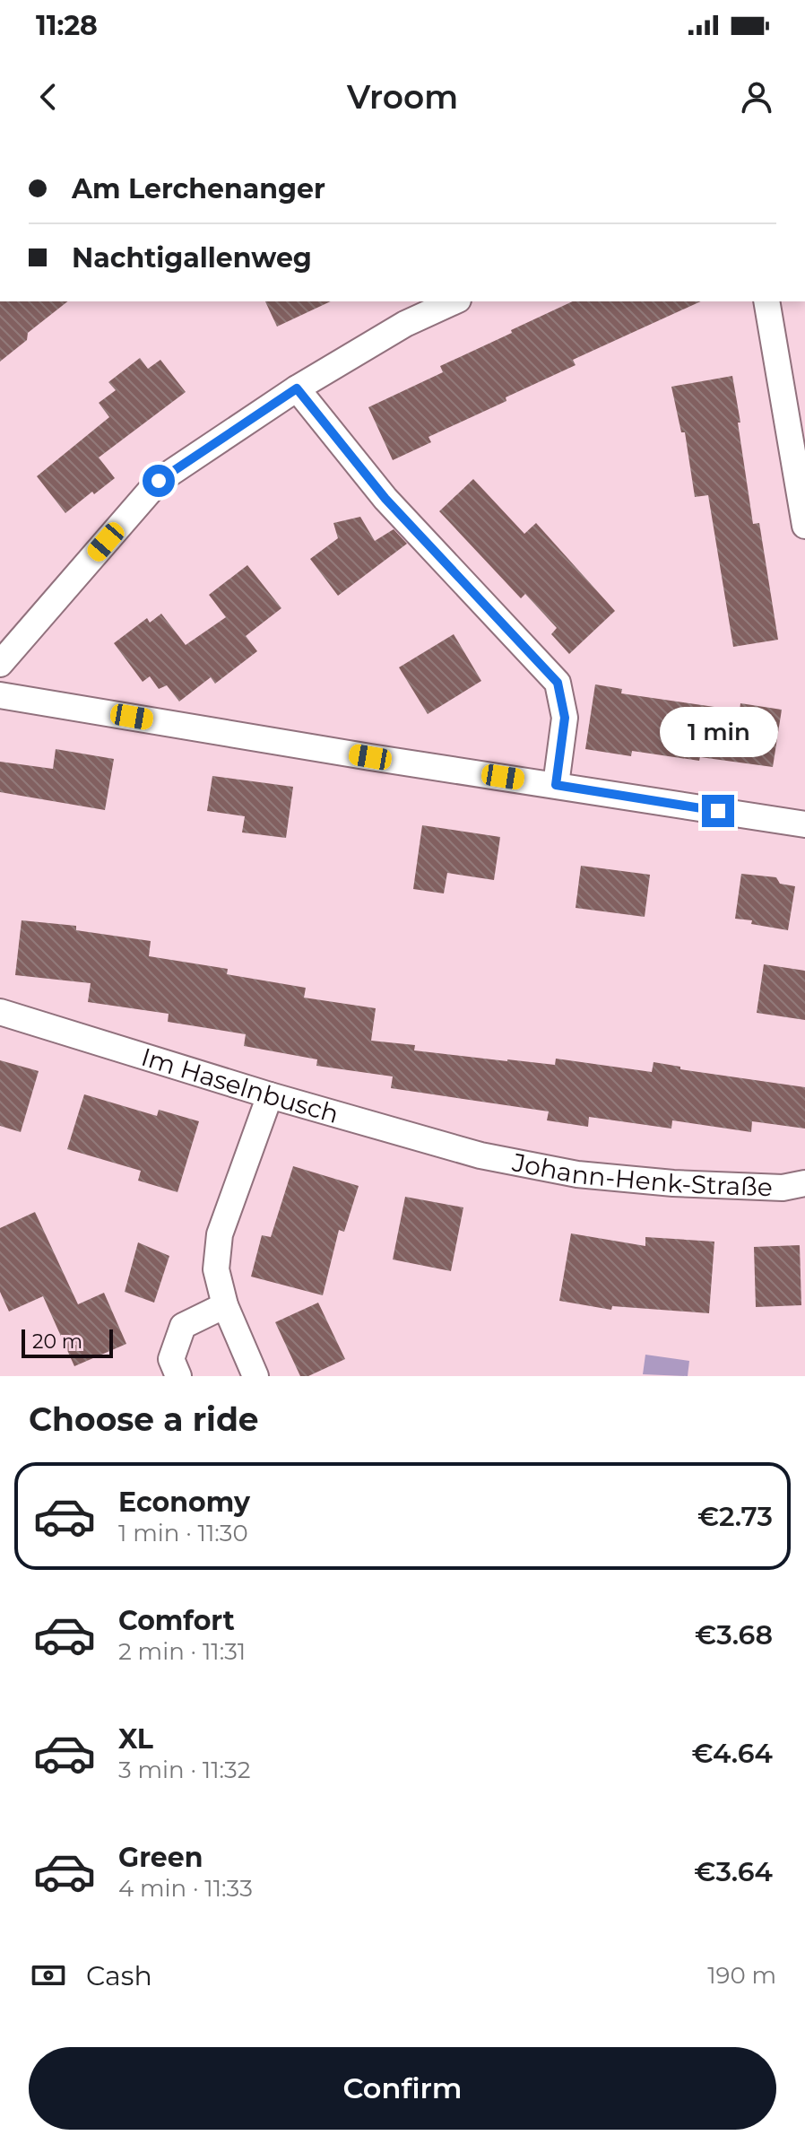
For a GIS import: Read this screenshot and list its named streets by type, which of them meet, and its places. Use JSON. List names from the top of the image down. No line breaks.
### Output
{"streets":{"street":["Im Haselnbusch","Johann-Henk-Straße"]},"crossings":[["Im Haselnbusch","Johann-Henk-Straße"]],"scale_bar":"20 m","page":{"status":"11:28","header":"Vroom","banner":["Am Lerchenanger","Nachtigallenweg"],"bubble":"1 min","scale":"20 m","heading":"Choose a ride","list":[{"name":"Economy","note":"1 min · 11:30","value":"€2.73"},{"name":"Comfort","note":"2 min · 11:31","value":"€3.68"},{"name":"XL","note":"3 min · 11:32","value":"€4.64"},{"name":"Green","note":"4 min · 11:33","value":"€3.64"}],"pay":["Cash","190 m"],"buttons":"Confirm"}}
